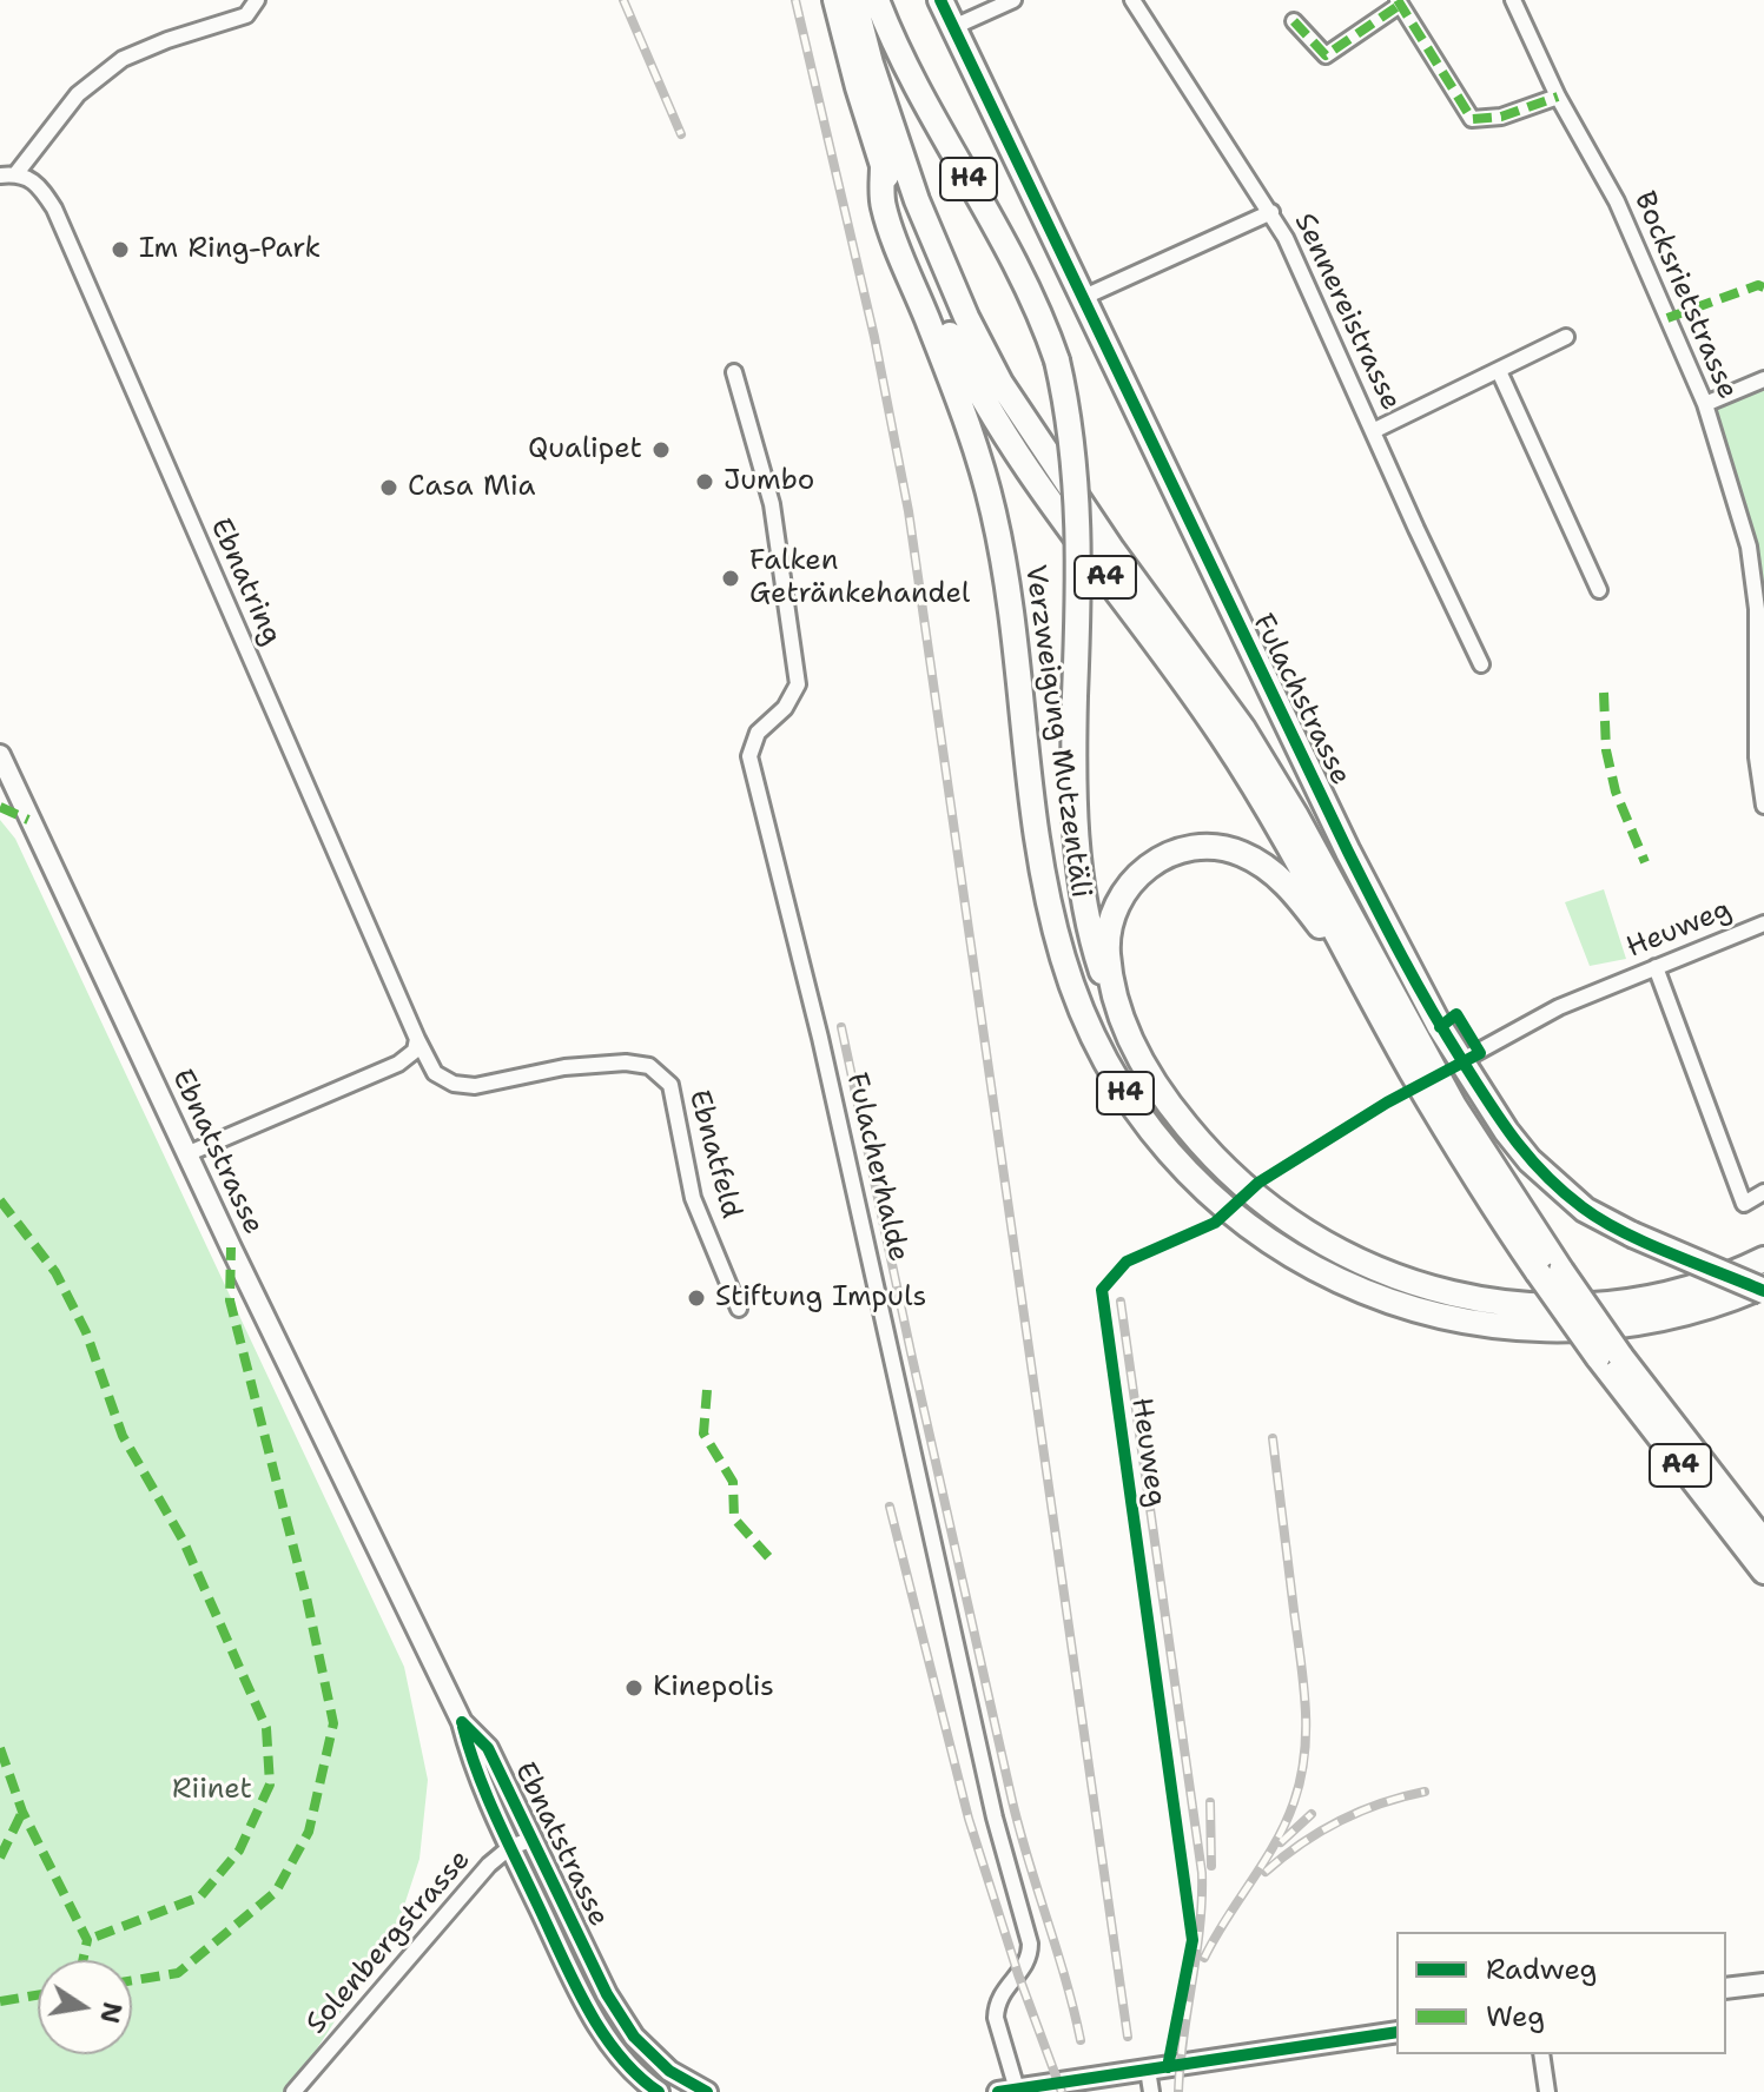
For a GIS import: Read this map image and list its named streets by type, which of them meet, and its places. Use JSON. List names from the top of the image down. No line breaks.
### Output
{"streets":{"main road":["H4","A4","Fulachstrasse","Verzweigung Mutzentäli"],"street":["Bocksrietstrasse","Sennereistrasse","Ebnatring","Heuweg","Ebnatstrasse","Ebnatfeld","Fulacherhalde","Solenbergstrasse"]},"crossings":[["H4","A4"],["H4","Verzweigung Mutzentäli"],["A4","Verzweigung Mutzentäli"],["Ebnatring","Ebnatfeld"],["Fulachstrasse","Verzweigung Mutzentäli"],["Fulachstrasse","Heuweg"],["Ebnatstrasse","Solenbergstrasse"]],"parks":["Riinet"],"places":["Im Ring-Park","Qualipet","Jumbo","Casa Mia","Falken Getränkehandel","Stiftung Impuls","Kinepolis"],"legend":["Radweg","Weg"],"north":"right"}
